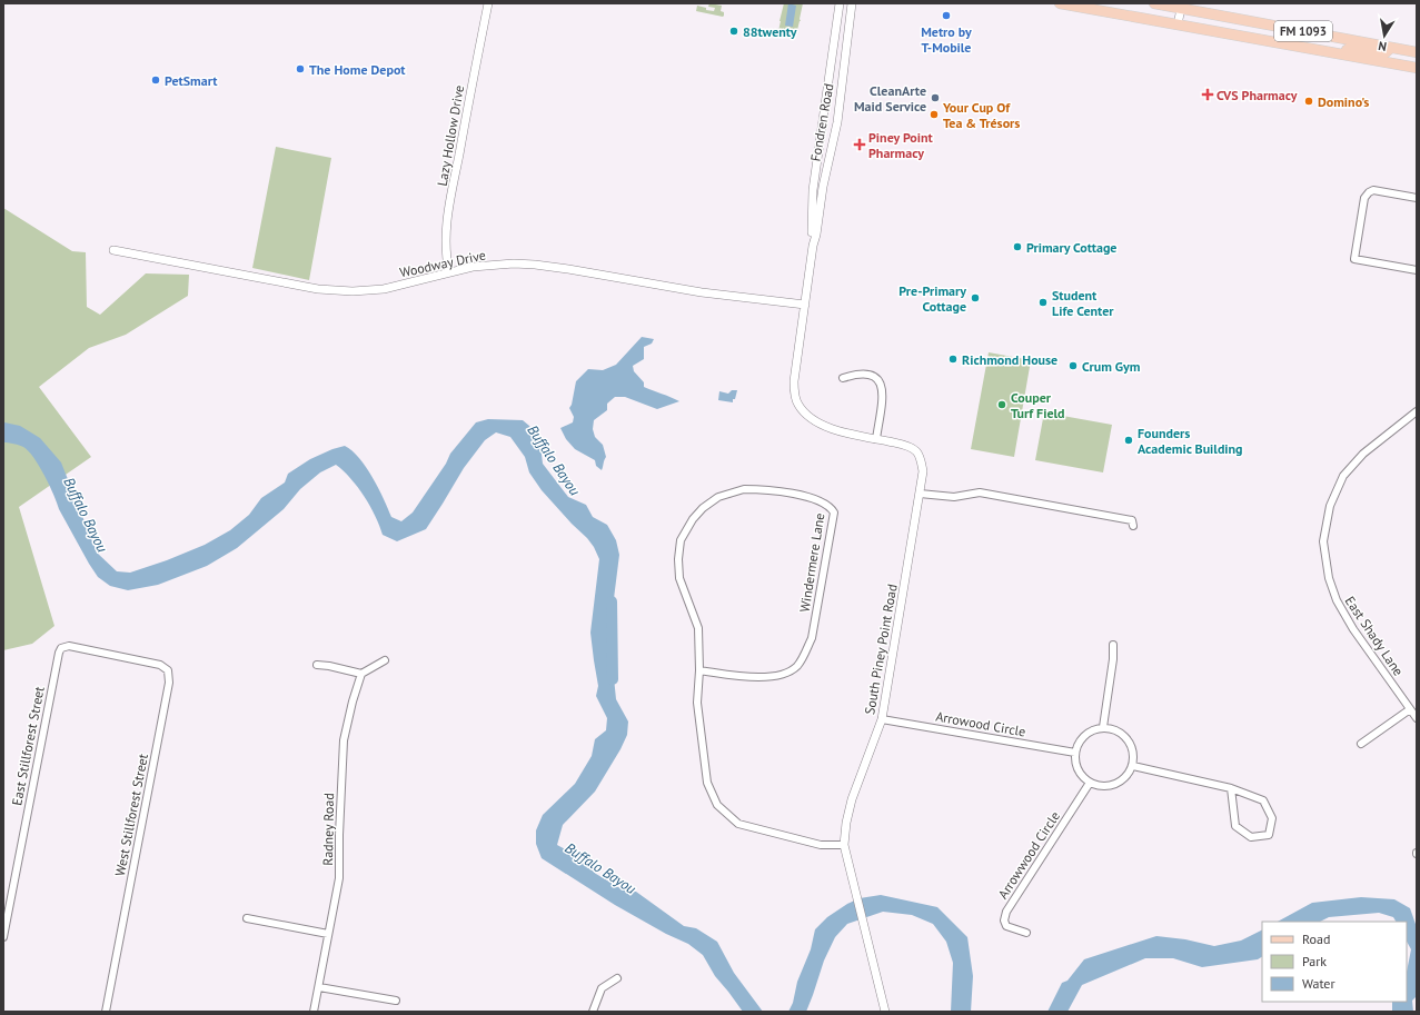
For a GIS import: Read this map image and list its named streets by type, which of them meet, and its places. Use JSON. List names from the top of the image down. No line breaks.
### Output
{"streets":{"main road":["FM 1093"],"street":["Fondren Road","Lazy Hollow Drive","Woodway Drive","Windermere Lane","East Shady Lane","South Piney Point Road","Arrowood Circle","East Stillforest Street","West Stillforest Street","Radney Road","Arrowwood Circle"]},"crossings":[["Fondren Road","Woodway Drive"],["Fondren Road","South Piney Point Road"],["Lazy Hollow Drive","Woodway Drive"],["Windermere Lane","South Piney Point Road"],["South Piney Point Road","Arrowood Circle"],["Arrowood Circle","Arrowwood Circle"],["East Stillforest Street","West Stillforest Street"]],"water":["Buffalo Bayou"],"places":{"other":["Metro by T-Mobile","88twenty","The Home Depot","PetSmart","CleanArte Maid Service","Domino's","Your Cup Of Tea & Trésors","Primary Cottage","Pre-Primary Cottage","Student Life Center","Richmond House","Crum Gym","Couper Turf Field","Founders Academic Building"],"health":["CVS Pharmacy","Piney Point Pharmacy"]},"legend":["Road","Park","Water"],"north":"bottom"}
